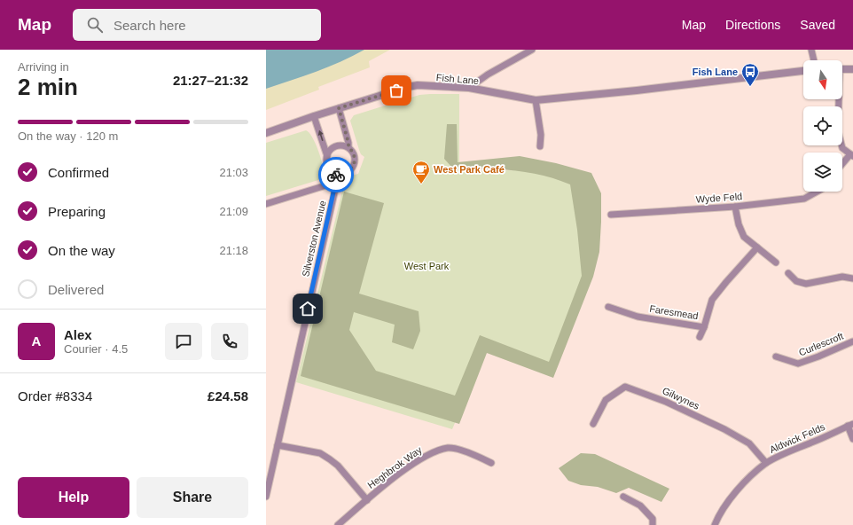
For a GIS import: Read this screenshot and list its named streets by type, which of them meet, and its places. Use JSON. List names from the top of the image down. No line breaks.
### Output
{"streets":{"street":["Fish Lane","Wyde Feld","Silverston Avenue","Faresmead","Curlescroft","Gilwynes","Aldwick Felds","Heghbrok Way"]},"crossings":[["Gilwynes","Aldwick Felds"]],"parks":["West Park"],"places":{"bus stop":["Fish Lane"],"cafe":["West Park Café"]},"north":"bottom","page":{"header":"Map","search":"Search here","nav":["Map","Directions","Saved"],"heading":["2 min","Arriving in","21:27–21:32"],"panel":["Alex","Courier · 4.5","Order #8334","£24.58"],"bar":"On the way · 120 m","list":[["Confirmed","21:03"],["Preparing","21:09"],["On the way","21:18"],"Delivered"],"round":"A","buttons":["Help","Share"]}}
